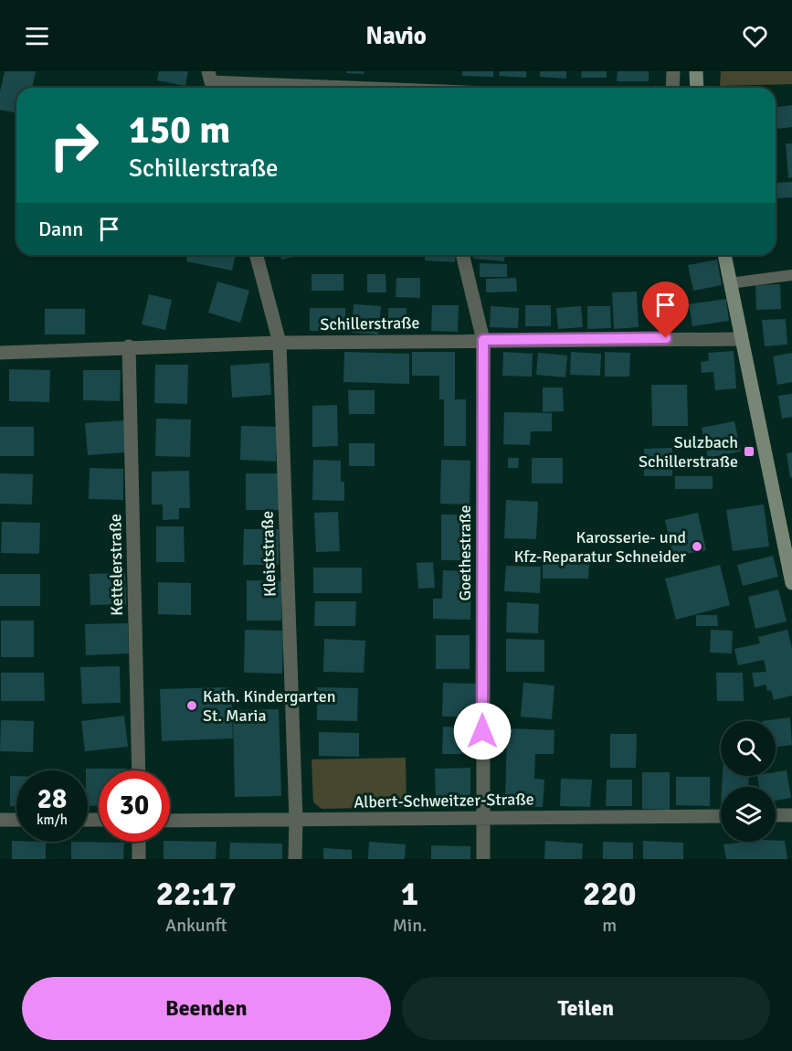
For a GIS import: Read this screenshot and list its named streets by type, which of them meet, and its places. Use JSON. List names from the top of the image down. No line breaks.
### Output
{"streets":{"street":["Schillerstraße","Goethestraße","Kleiststraße","Kettelerstraße","Albert-Schweitzer-Straße"]},"crossings":[["Schillerstraße","Goethestraße"],["Schillerstraße","Kleiststraße"],["Schillerstraße","Kettelerstraße"],["Goethestraße","Albert-Schweitzer-Straße"],["Kleiststraße","Albert-Schweitzer-Straße"]],"places":{"transit":["Sulzbach Schillerstraße"],"other":["Karosserie- und Kfz-Reparatur Schneider","Kath. Kindergarten St. Maria"]},"page":{"header":"Navio","turn":["150 m","Schillerstraße"],"then":"Dann","speed":"28 km/h","limit":"30","eta":["22:17","Ankunft","1","Min.","220","m"],"buttons":["Beenden","Teilen"]}}
